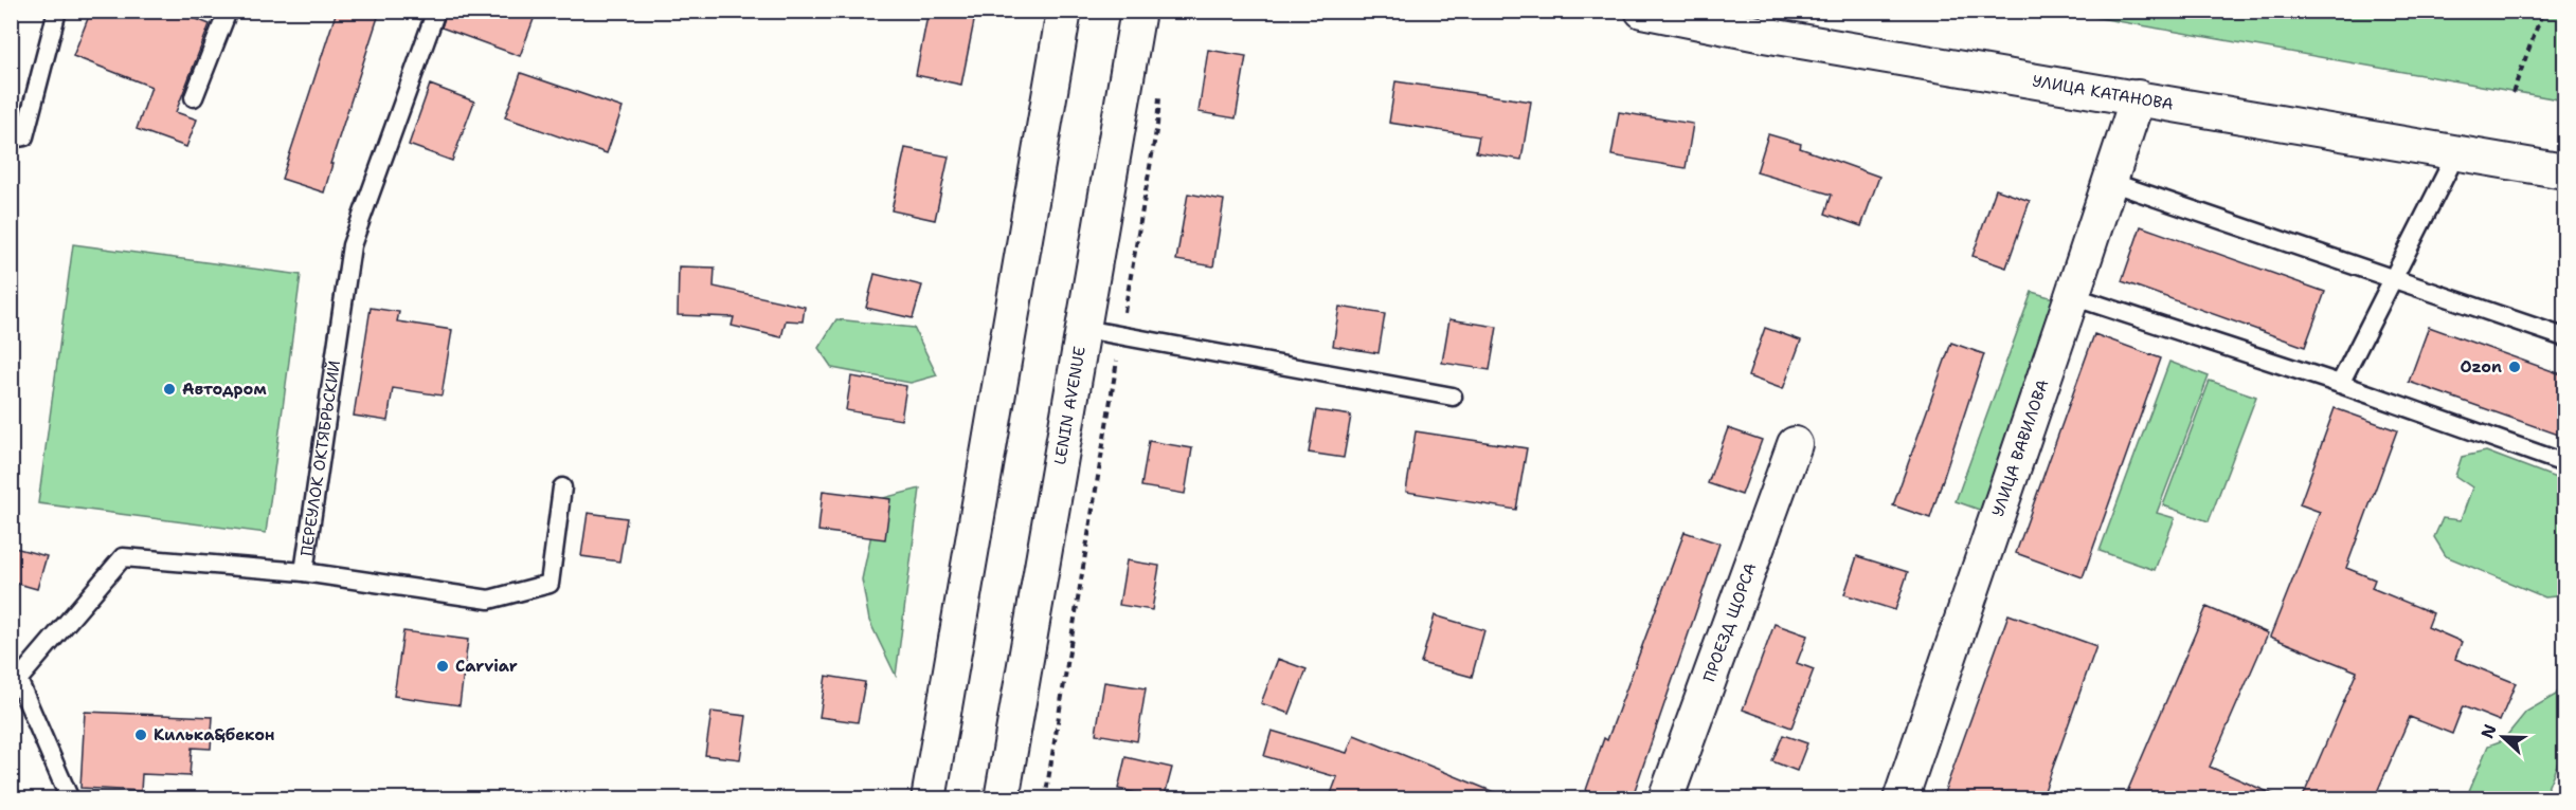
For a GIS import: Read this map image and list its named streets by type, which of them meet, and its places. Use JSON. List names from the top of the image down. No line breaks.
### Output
{"streets":{"street":["УЛИЦА КАТАНОВА","LENIN AVENUE","УЛИЦА ВАВИЛОВА","ПРОЕЗД ЩОРСА"],"lane":["ПЕРЕУЛОК ОКТЯБРЬСКИЙ"]},"crossings":[["УЛИЦА КАТАНОВА","УЛИЦА ВАВИЛОВА"]],"places":["Ozon","Автодром","Carviar","Килька&бекон"],"north":"left"}
